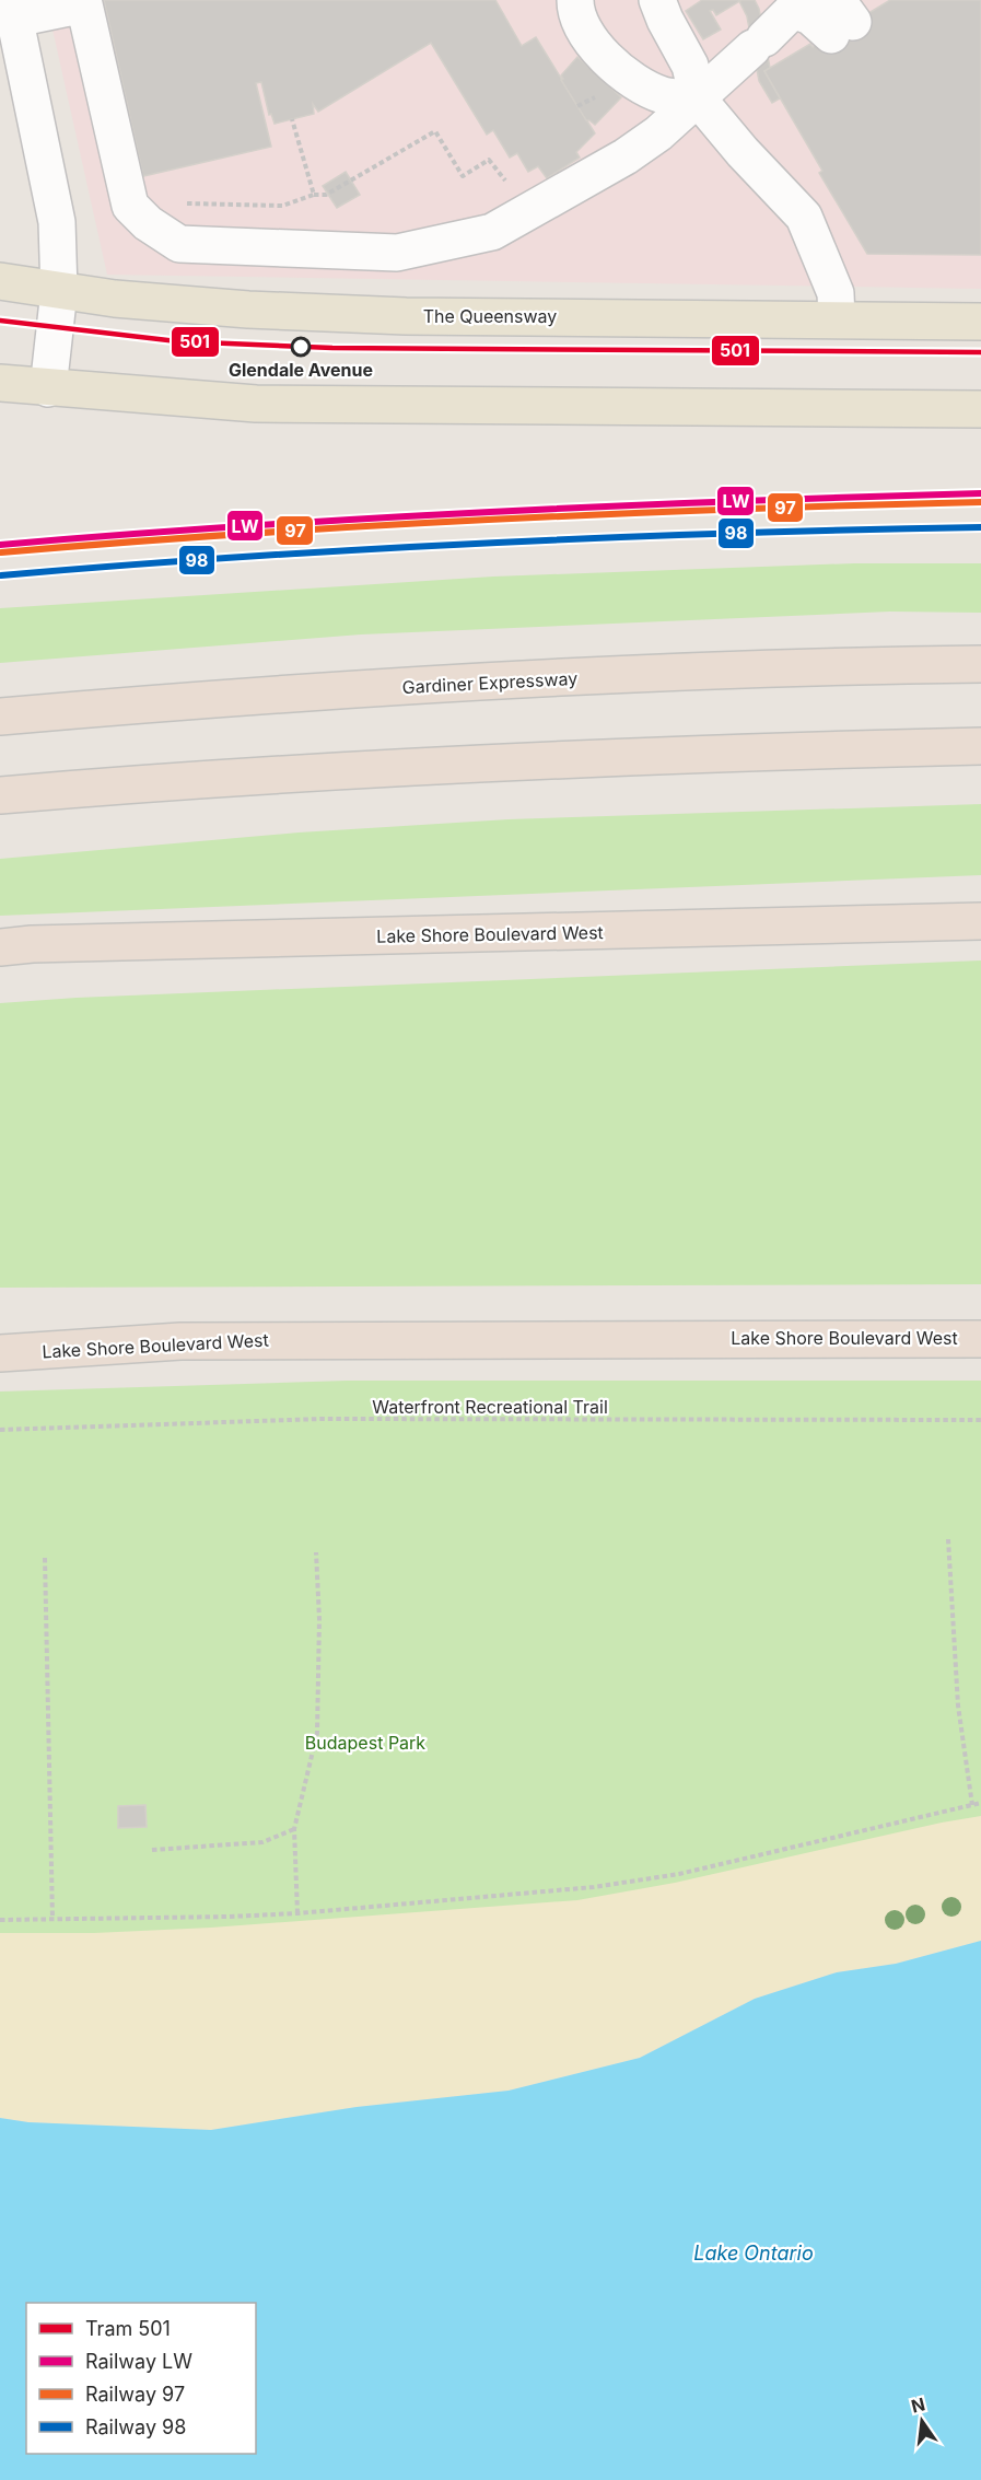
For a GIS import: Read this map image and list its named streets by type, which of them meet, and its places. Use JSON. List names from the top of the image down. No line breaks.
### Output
{"streets":{"highway":["Gardiner Expressway","Lake Shore Boulevard West"],"main road":["The Queensway"],"path":["Waterfront Recreational Trail"]},"water":["Lake Ontario"],"parks":["Budapest Park"],"places":["Glendale Avenue"],"lines":["tram line 501","rail line LW","rail line 97","rail line 98"],"legend":["Tram 501","Railway LW","Railway 97","Railway 98"],"north":"top"}
